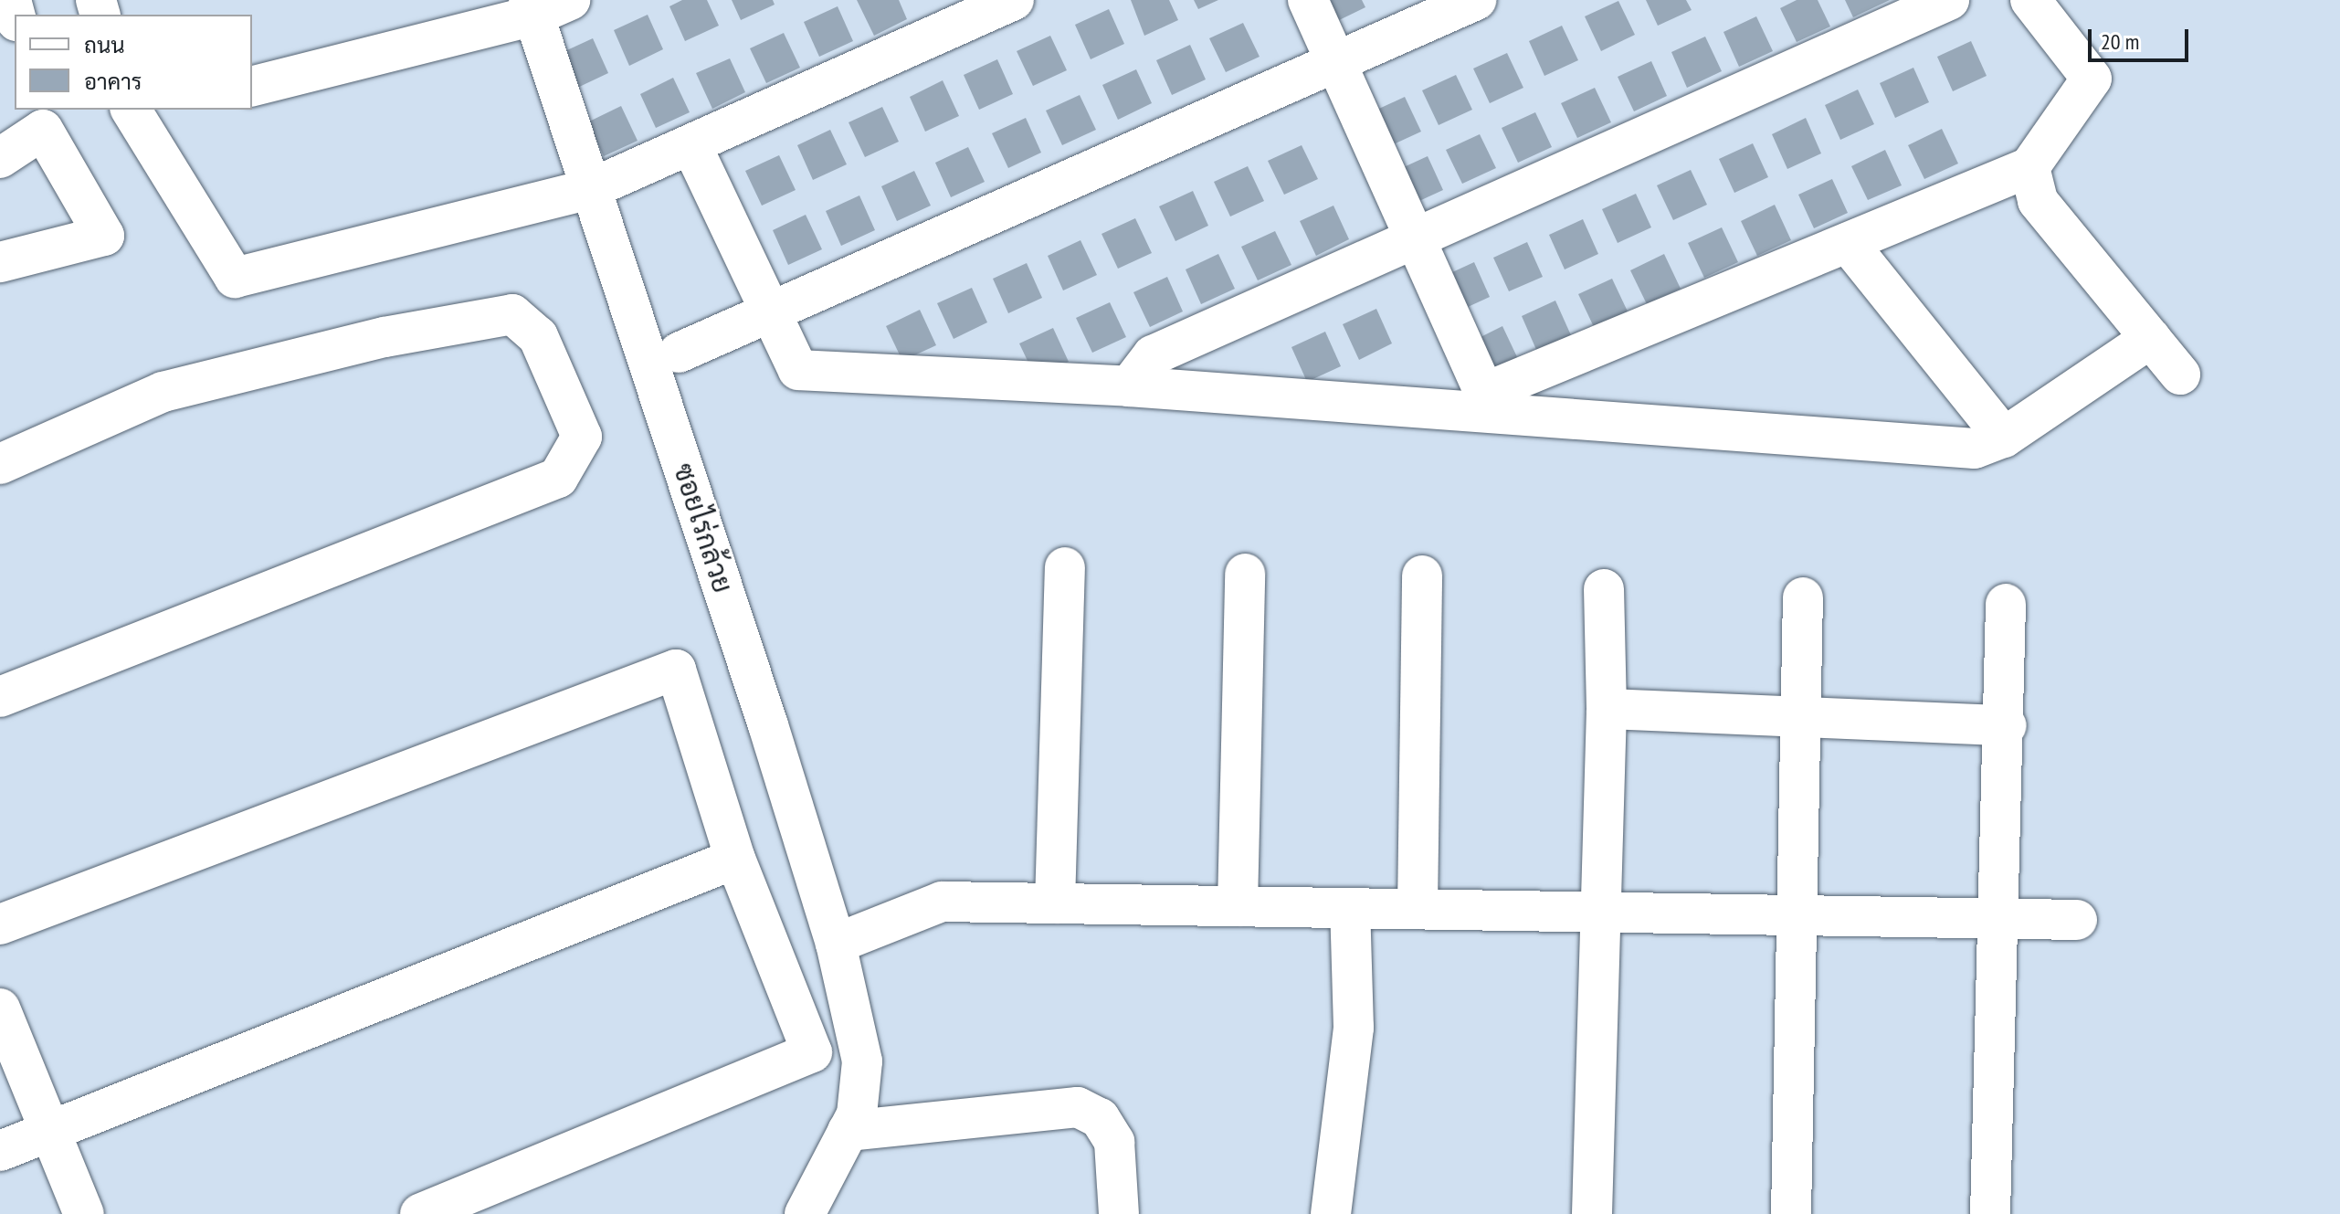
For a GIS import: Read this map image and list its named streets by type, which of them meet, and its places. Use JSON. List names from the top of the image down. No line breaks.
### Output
{"streets":{"street":["ซอยไร่กล้วย"]},"legend":["ถนน","อาคาร"],"scale_bar":"20 m"}
